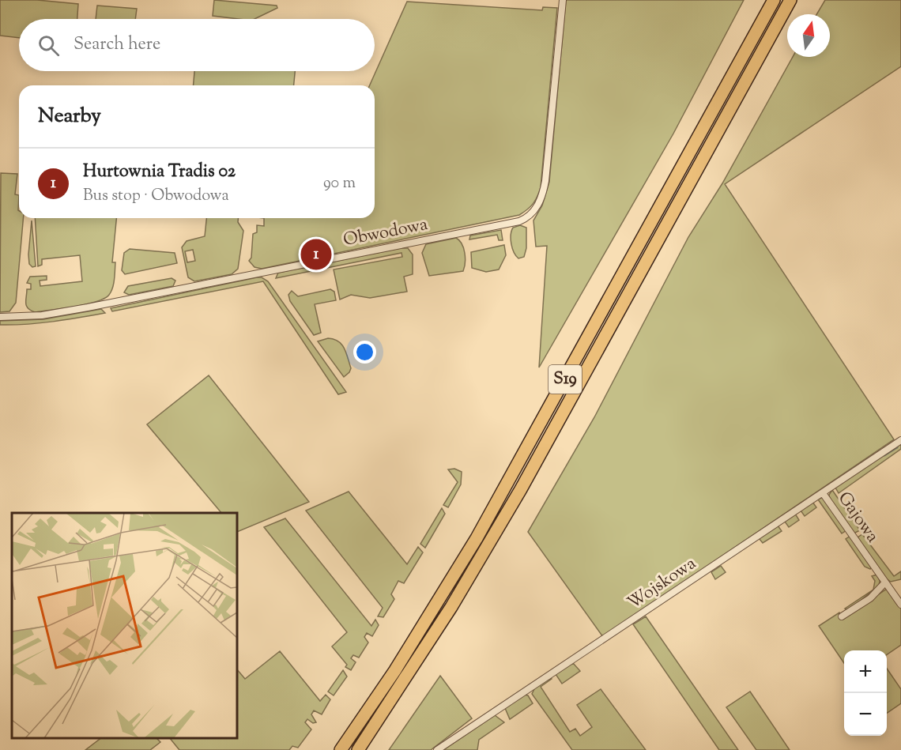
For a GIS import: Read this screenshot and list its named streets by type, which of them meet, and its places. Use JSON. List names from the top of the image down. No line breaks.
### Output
{"streets":{"highway":["S19"],"street":["Obwodowa","Gajowa","Wojskowa"]},"crossings":[["Gajowa","Wojskowa"]],"north":"top","page":{"search":"Search here","heading":"Nearby","list":[{"mark":"1","name":"Hurtownia Tradis 02","note":"Bus stop · Obwodowa","value":"90 m"}],"pins":"1","map_buttons":["+","−"]}}
